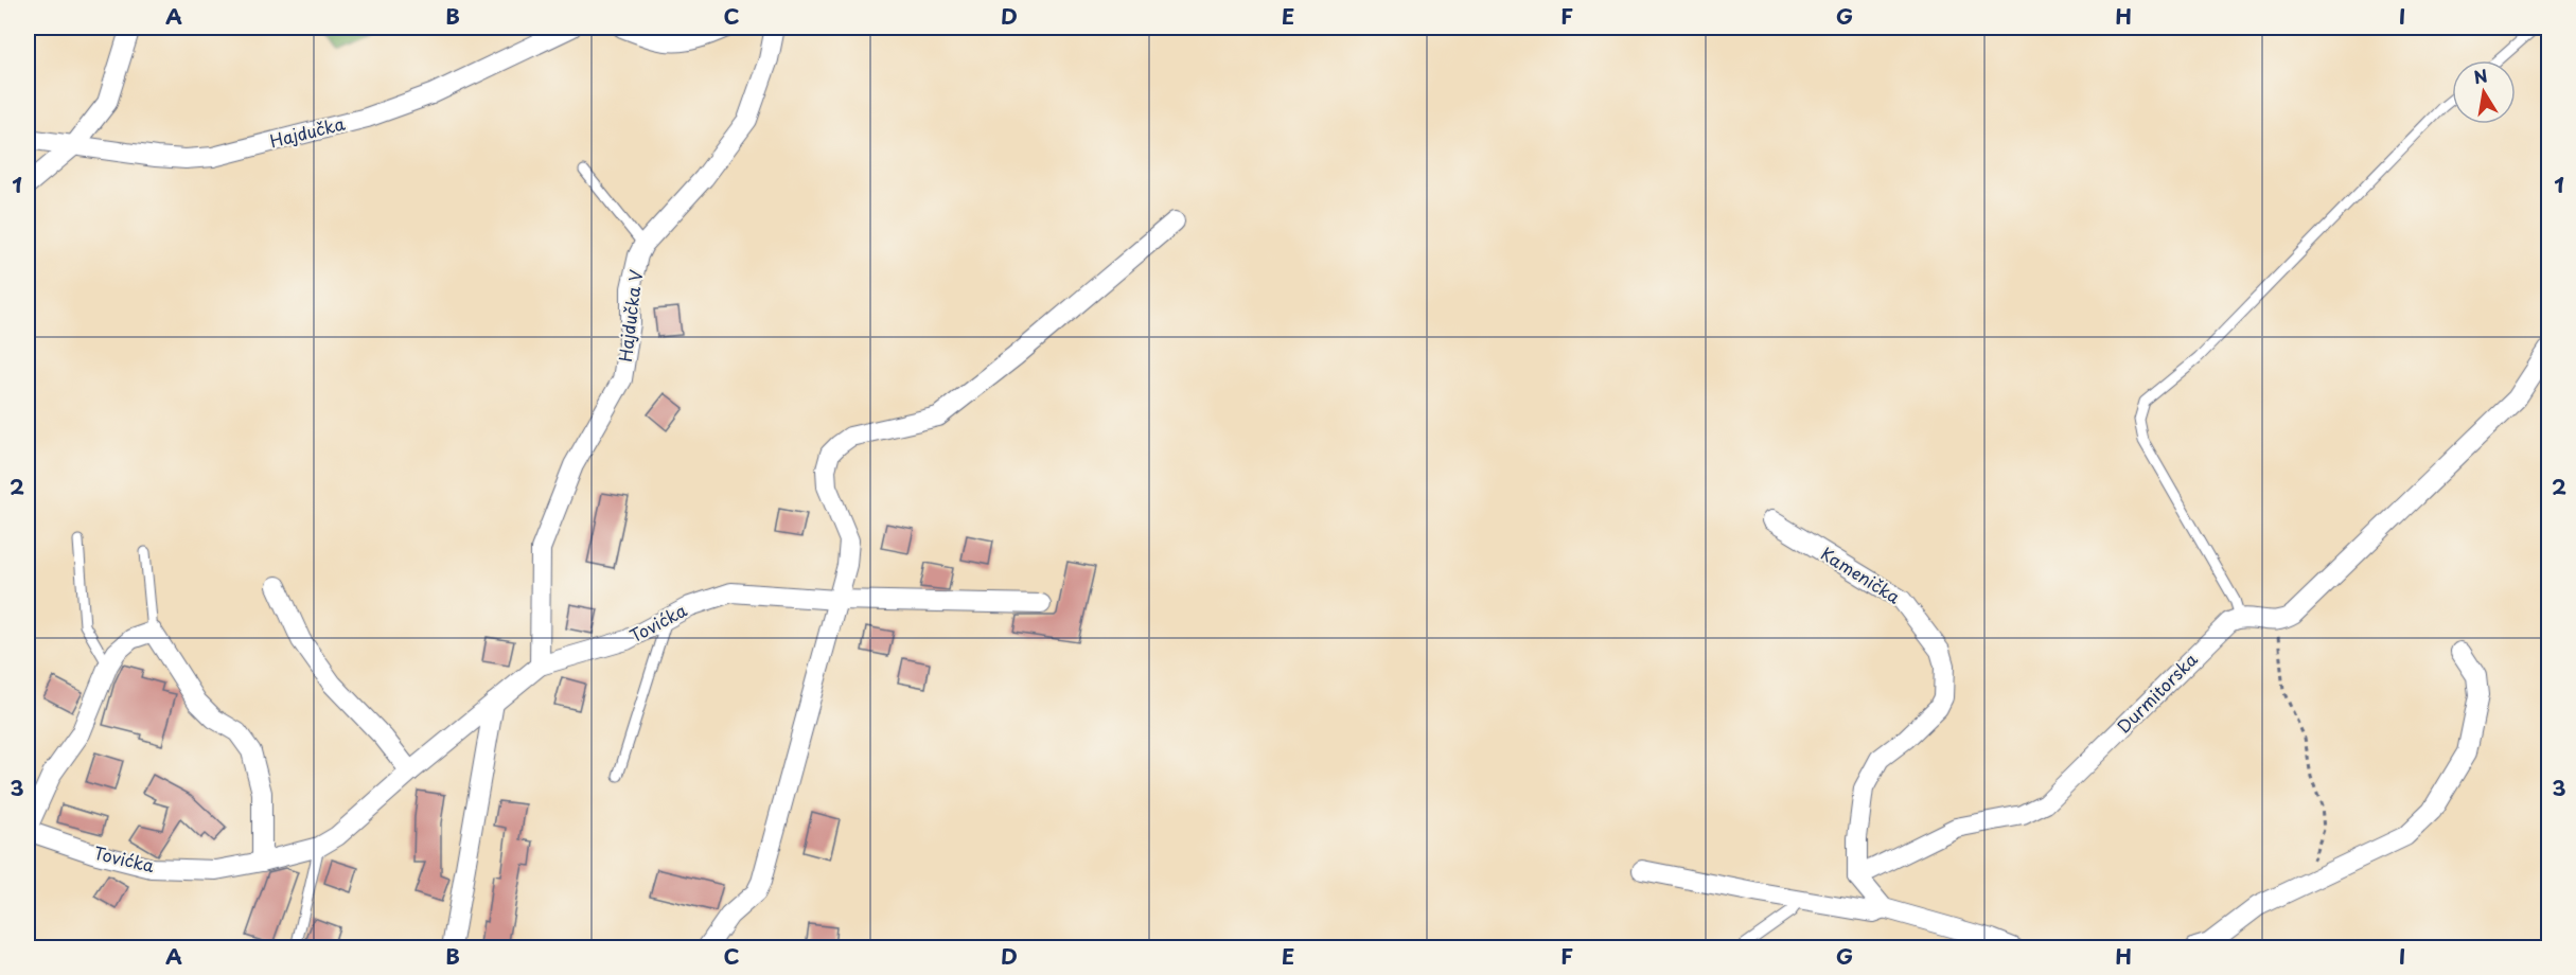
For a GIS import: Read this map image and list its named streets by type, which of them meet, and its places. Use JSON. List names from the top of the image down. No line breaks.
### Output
{"streets":{"street":["Hajdučka","Hajdučka V","Kamenička","Tovićka","Durmitorska"]},"crossings":[["Hajdučka V","Tovićka"],["Kamenička","Durmitorska"]],"north":"top","grid":{"columns":["A","B","C","D","E","F","G","H","I"],"rows":["1","2","3"]}}
